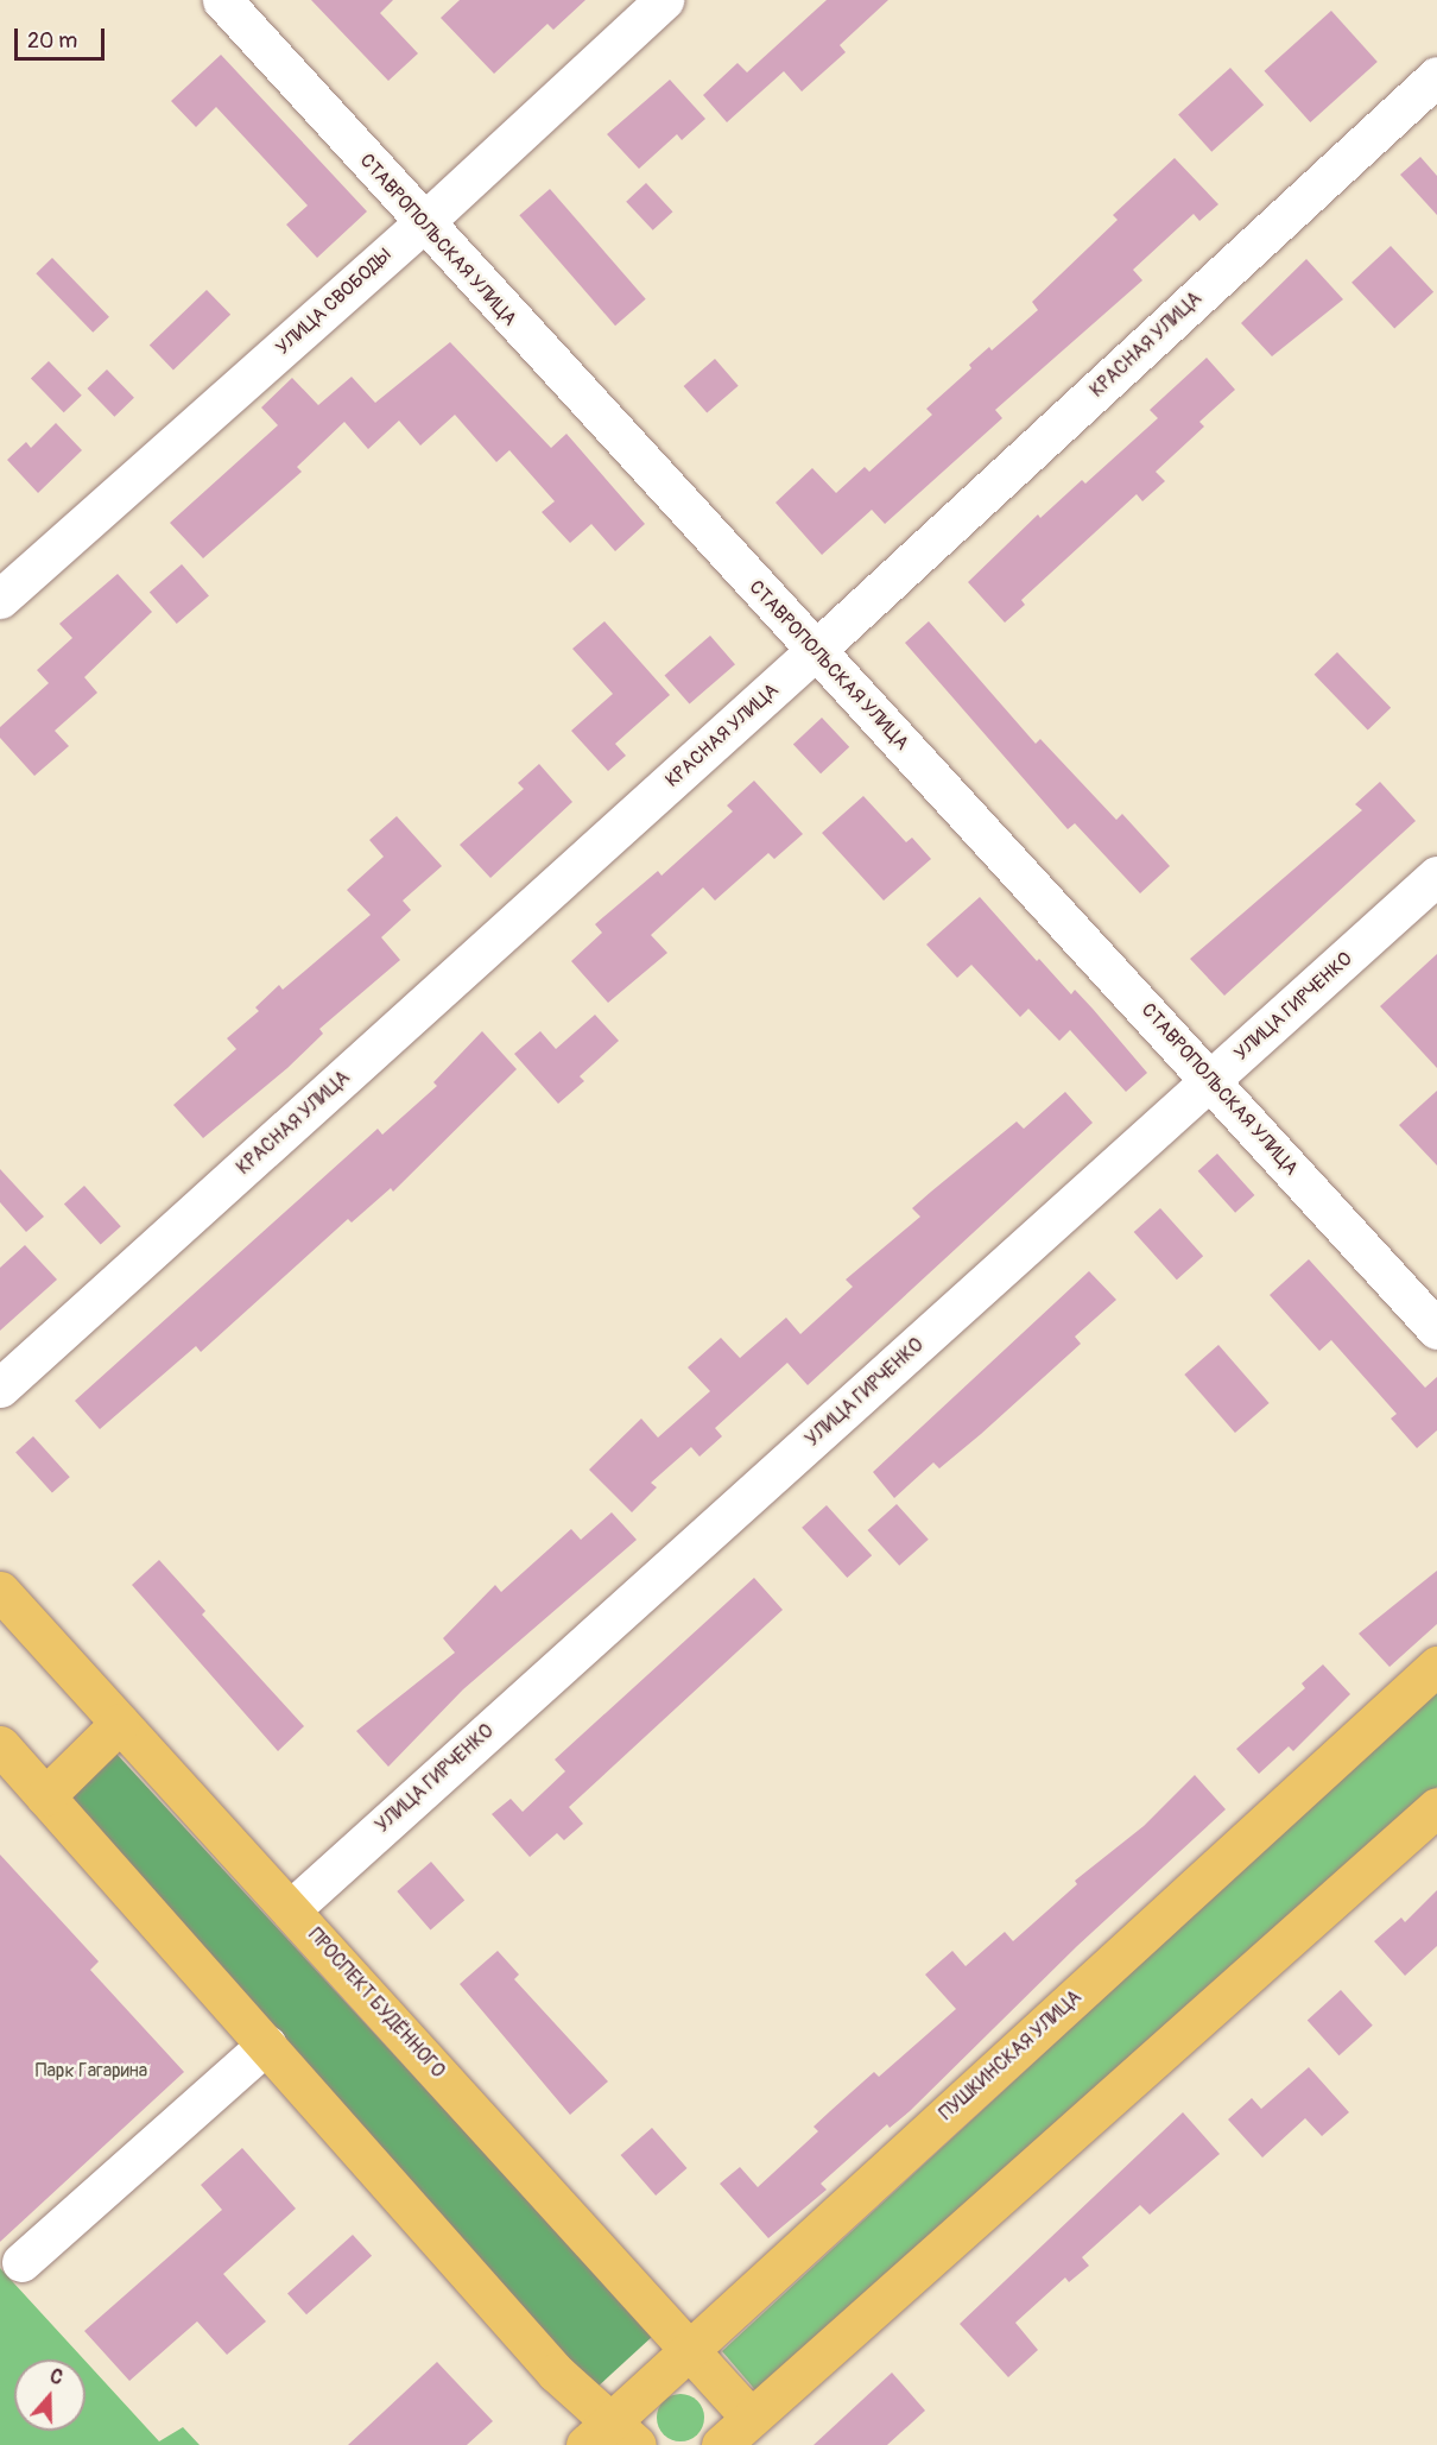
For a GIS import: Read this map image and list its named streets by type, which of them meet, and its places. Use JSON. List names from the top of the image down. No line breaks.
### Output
{"streets":{"main road":["ПРОСПЕКТ БУДЁННОГО","ПУШКИНСКАЯ УЛИЦА"],"street":["СТАВРОПОЛЬСКАЯ УЛИЦА","УЛИЦА СВОБОДЫ","КРАСНАЯ УЛИЦА","УЛИЦА ГИРЧЕНКО"]},"crossings":[["СТАВРОПОЛЬСКАЯ УЛИЦА","УЛИЦА СВОБОДЫ"],["СТАВРОПОЛЬСКАЯ УЛИЦА","КРАСНАЯ УЛИЦА"],["СТАВРОПОЛЬСКАЯ УЛИЦА","УЛИЦА ГИРЧЕНКО"],["УЛИЦА ГИРЧЕНКО","ПРОСПЕКТ БУДЁННОГО"],["ПРОСПЕКТ БУДЁННОГО","ПУШКИНСКАЯ УЛИЦА"]],"parks":["Парк Гагарина"],"scale_bar":"20 m","north":"top"}
